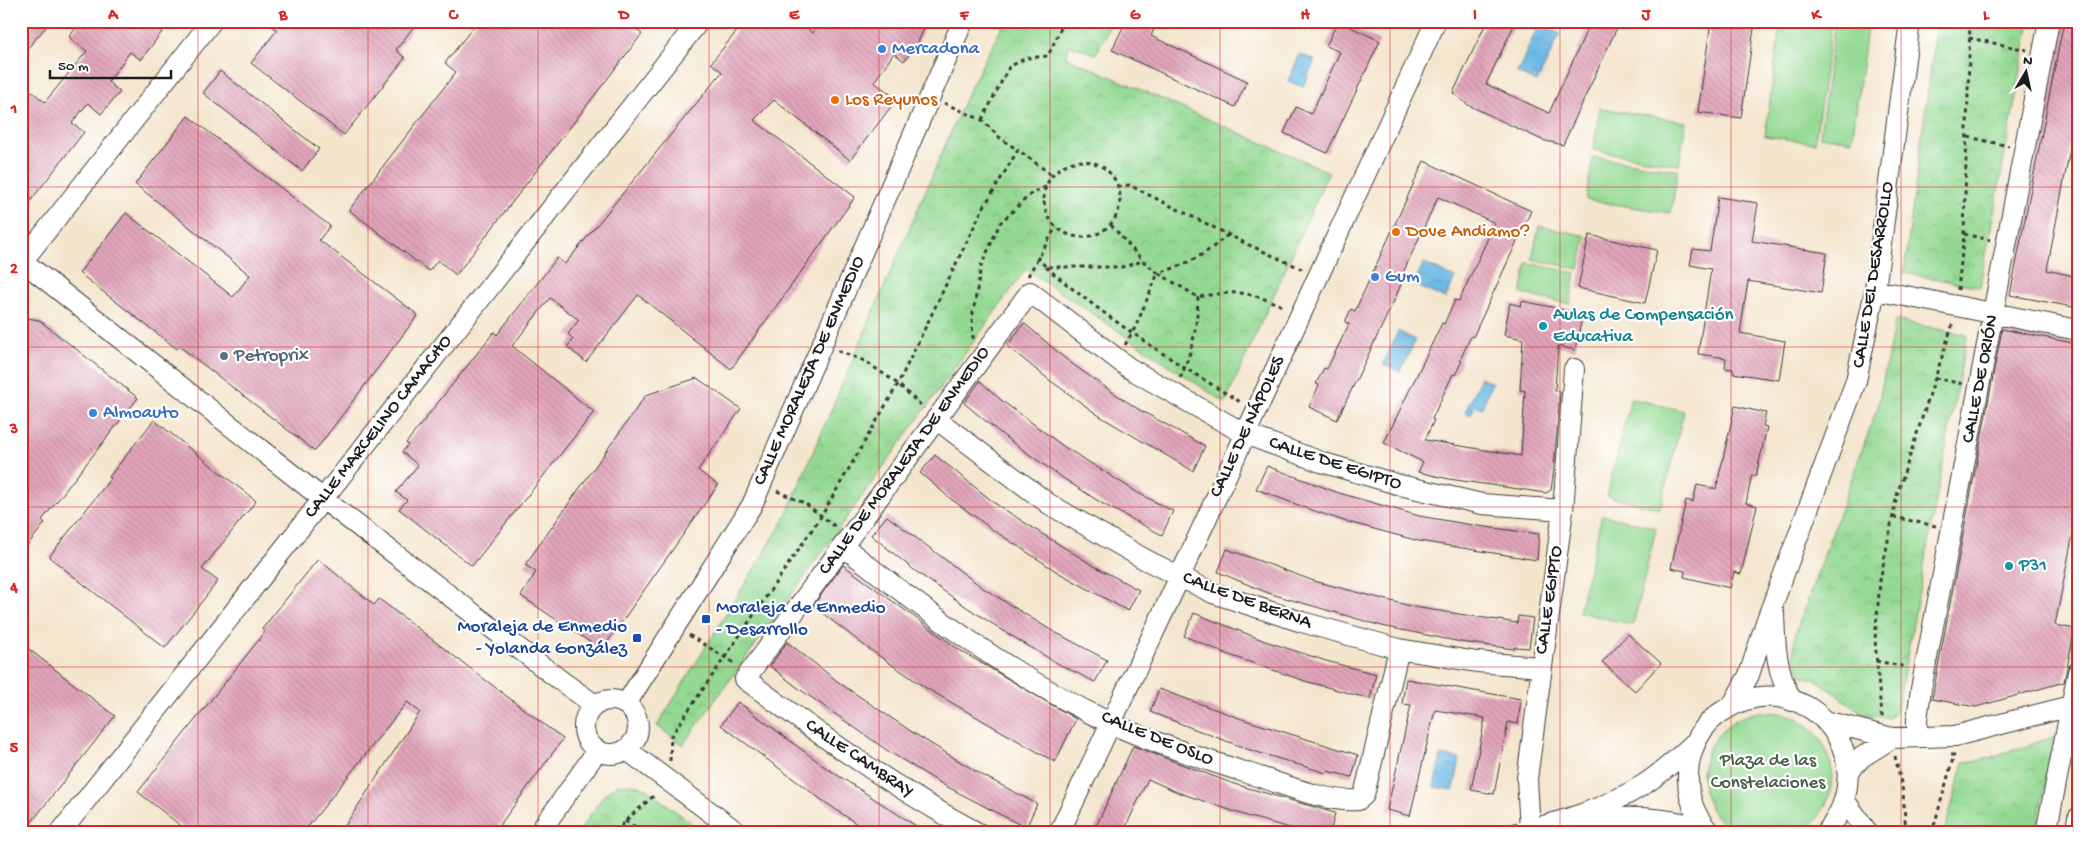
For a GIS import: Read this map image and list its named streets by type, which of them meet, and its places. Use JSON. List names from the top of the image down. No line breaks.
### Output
{"streets":{"street":["CALLE DEL DESARROLLO","CALLE MORALEJA DE ENMEDIO","CALLE DE ORIÓN","CALLE MARCELINO CAMACHO","CALLE DE NÁPOLES","CALLE DE MORALEJA DE ENMEDIO","CALLE DE EGIPTO","CALLE EGIPTO","CALLE DE BERNA","CALLE DE OSLO","CALLE CAMBRAY"]},"crossings":[["CALLE DE NÁPOLES","CALLE DE EGIPTO"],["CALLE DE NÁPOLES","CALLE DE BERNA"],["CALLE DE NÁPOLES","CALLE DE OSLO"],["CALLE DE MORALEJA DE ENMEDIO","CALLE DE EGIPTO"],["CALLE DE MORALEJA DE ENMEDIO","CALLE DE BERNA"],["CALLE DE MORALEJA DE ENMEDIO","CALLE DE OSLO"],["CALLE DE MORALEJA DE ENMEDIO","CALLE CAMBRAY"],["CALLE DE EGIPTO","CALLE EGIPTO"],["CALLE EGIPTO","CALLE DE BERNA"],["CALLE DE BERNA","CALLE DE OSLO"]],"parks":["Plaza de las Constelaciones"],"places":{"other":["Mercadona","Los Reyunos","Dove Andiamo?","Gum","Aulas de Compensación Educativa","Petroprix","Almoauto","P31"],"transit":["Moraleja de Enmedio - Desarrollo","Moraleja de Enmedio - Yolanda González"]},"scale_bar":"50 m","north":"top","grid":{"columns":["A","B","C","D","E","F","G","H","I","J","K","L"],"rows":["1","2","3","4","5"]}}
